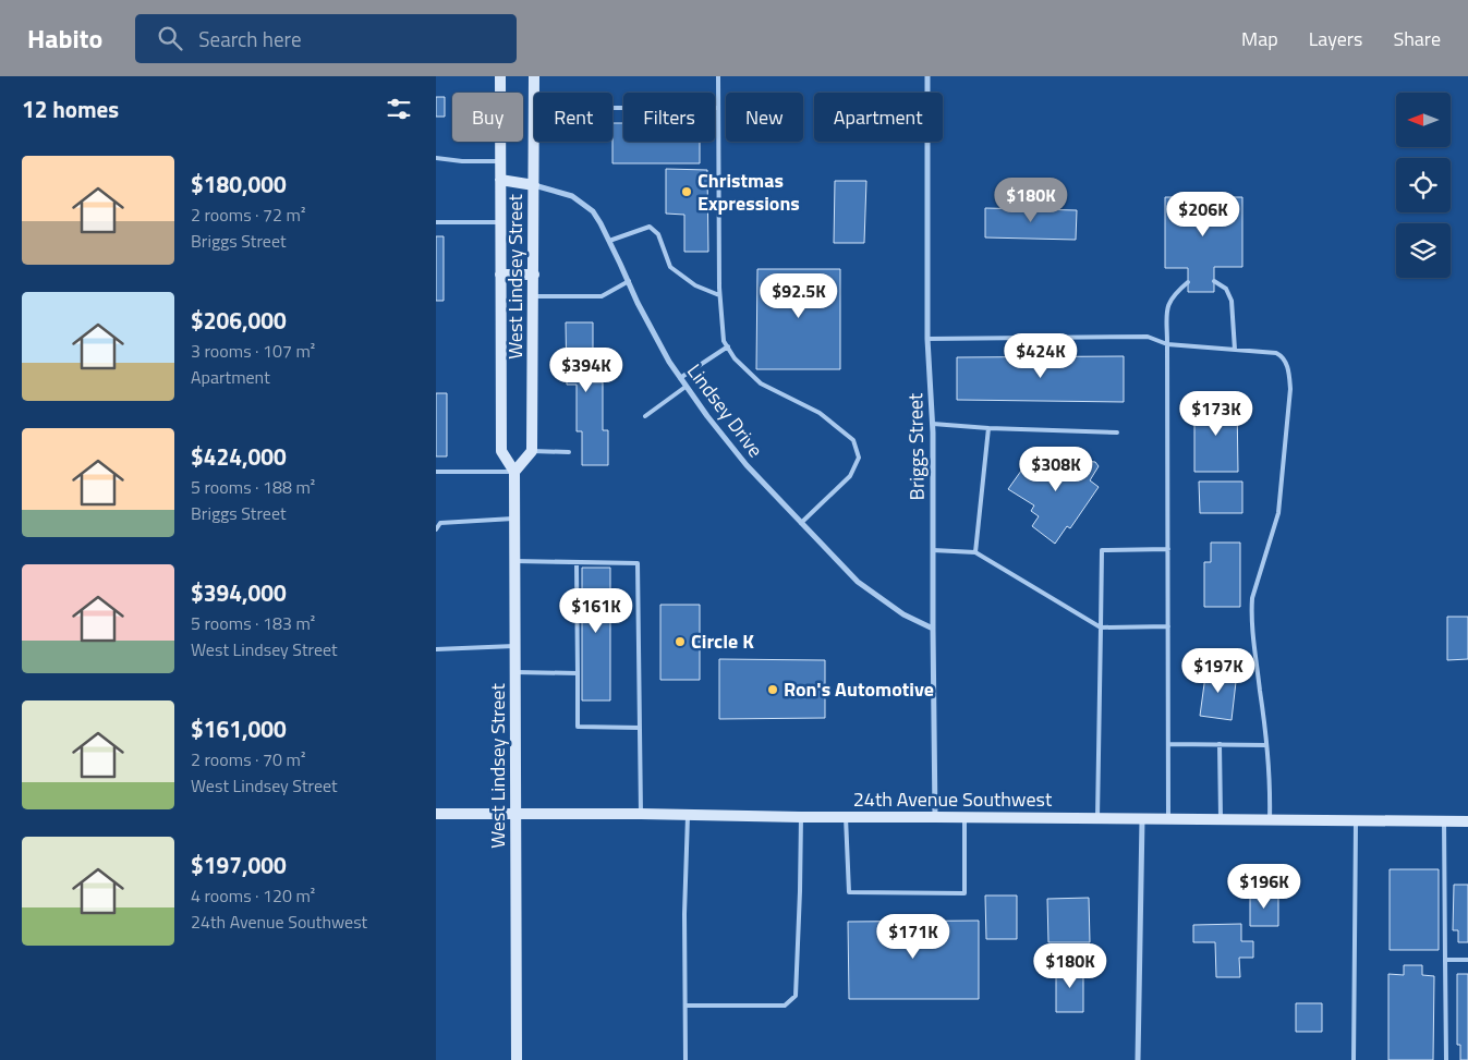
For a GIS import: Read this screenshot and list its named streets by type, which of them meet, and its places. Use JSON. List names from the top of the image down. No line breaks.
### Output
{"streets":{"main road":["West Lindsey Street","24th Avenue Southwest"],"street":["Lindsey Drive","Briggs Street"]},"crossings":[["West Lindsey Street","Lindsey Drive"],["West Lindsey Street","24th Avenue Southwest"],["Lindsey Drive","Briggs Street"],["Briggs Street","24th Avenue Southwest"]],"places":["Christmas Expressions","Circle K","Ron's Automotive"],"north":"left","page":{"header":"Habito","search":"Search here","nav":["Map","Layers","Share"],"heading":"12 homes","chip":["Buy","Rent","Filters","New","Apartment"],"list":[{"name":"$180,000","note":"2 rooms · 72 m² · Briggs Street"},{"name":"$206,000","note":"3 rooms · 107 m² · Apartment"},{"name":"$424,000","note":"5 rooms · 188 m² · Briggs Street"},{"name":"$394,000","note":"5 rooms · 183 m² · West Lindsey Street"},{"name":"$161,000","note":"2 rooms · 70 m² · West Lindsey Street"},{"name":"$197,000","note":"4 rooms · 120 m² · 24th Avenue Southwest"}],"price":["$180K","$206K","$92.5K","$424K","$394K","$173K","$308K","$161K","$197K","$196K","$171K","$180K"]}}
